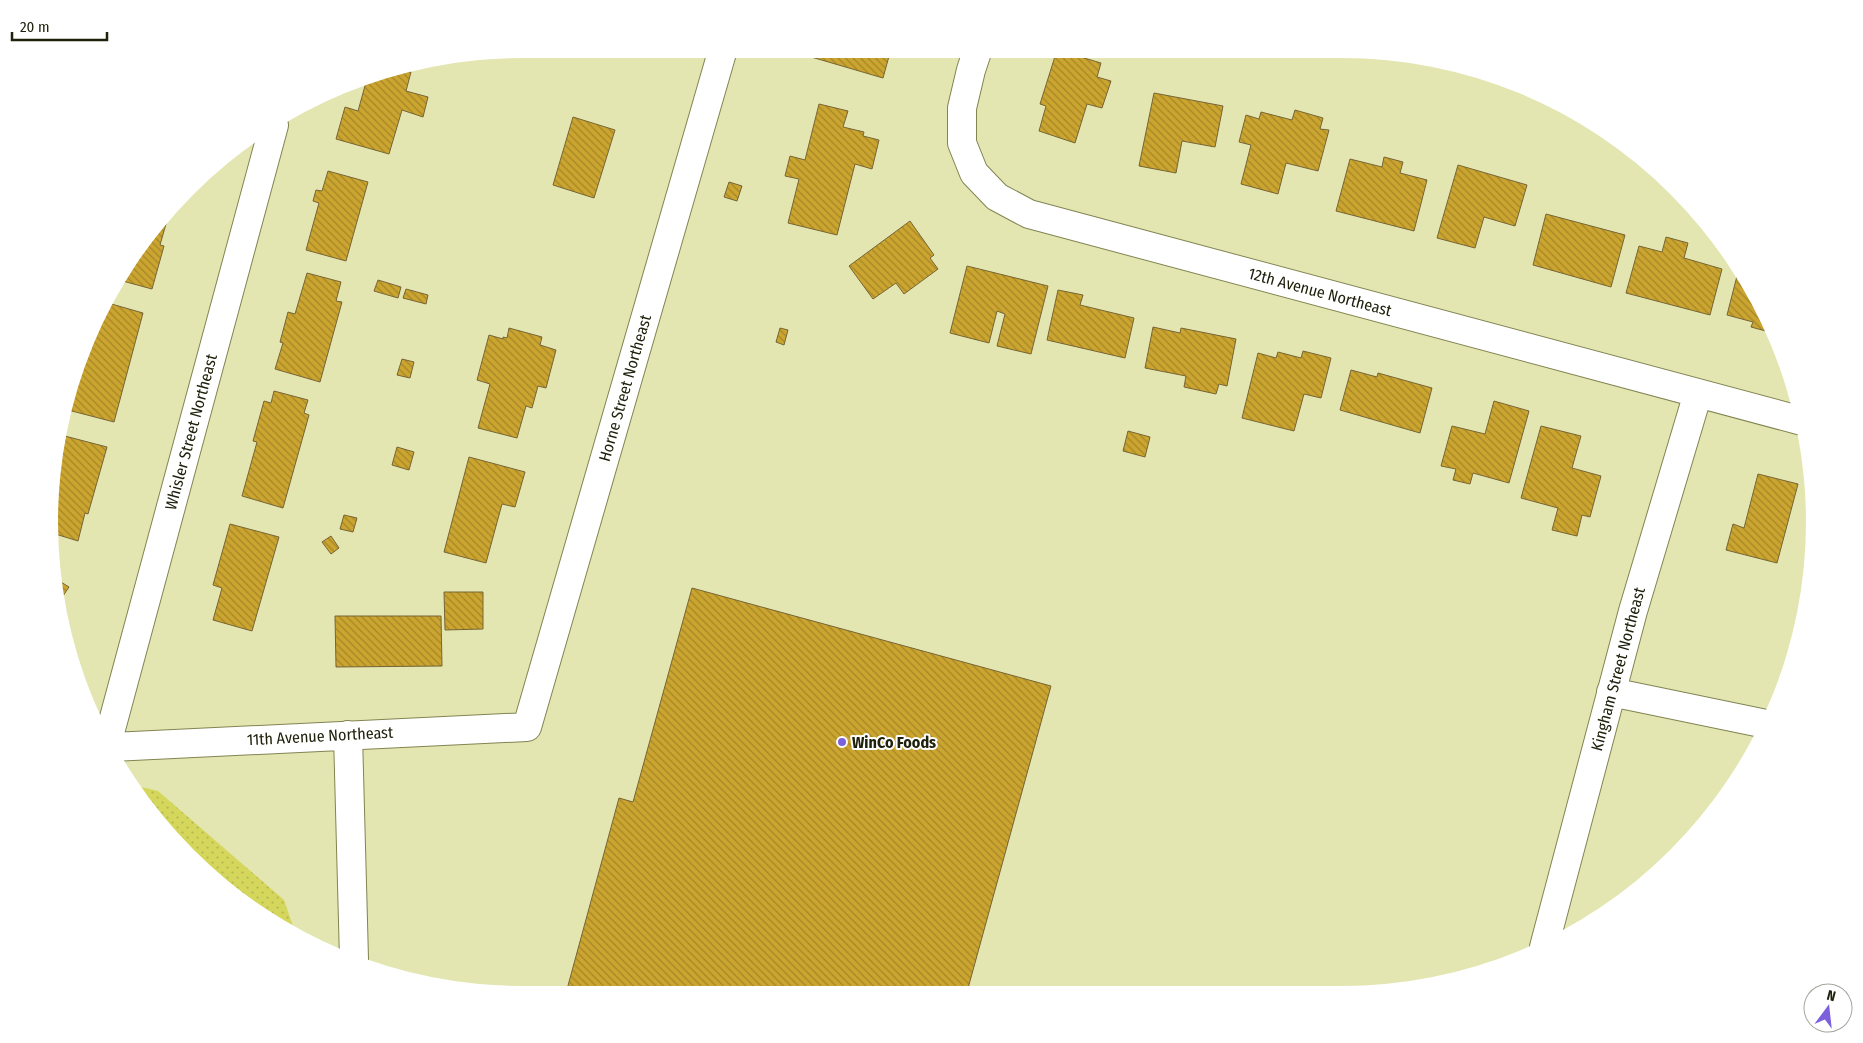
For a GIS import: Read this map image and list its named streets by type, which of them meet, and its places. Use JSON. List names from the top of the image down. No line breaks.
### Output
{"streets":{"street":["12th Avenue Northeast","Horne Street Northeast","Whisler Street Northeast","Kingham Street Northeast","11th Avenue Northeast"]},"crossings":[["12th Avenue Northeast","Kingham Street Northeast"],["Horne Street Northeast","11th Avenue Northeast"]],"places":["WinCo Foods"],"scale_bar":"20 m","north":"top"}
